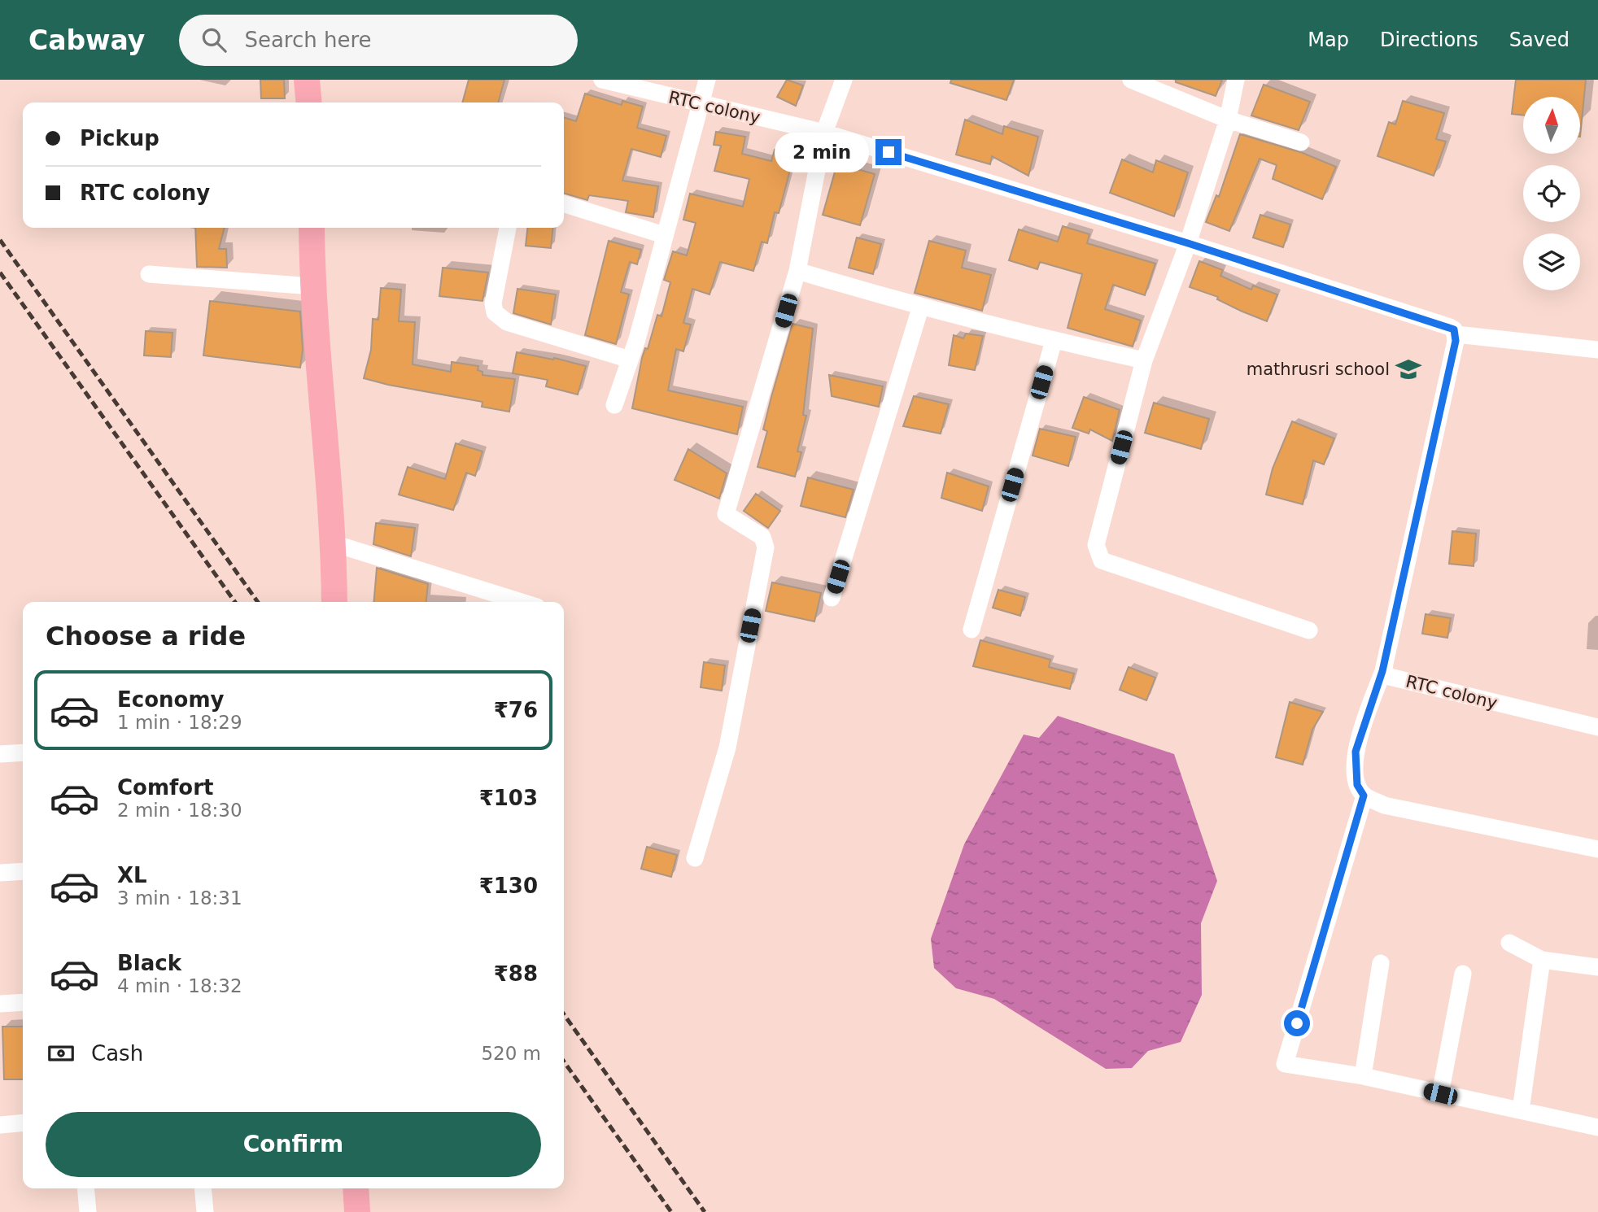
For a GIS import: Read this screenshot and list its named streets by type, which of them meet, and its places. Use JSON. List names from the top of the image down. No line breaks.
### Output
{"streets":{"street":["RTC colony"]},"places":{"school or university":["mathrusri school"]},"north":"top","page":{"header":"Cabway","search":"Search here","nav":["Map","Directions","Saved"],"banner":["Pickup","RTC colony"],"bubble":"2 min","heading":"Choose a ride","list":[{"name":"Economy","note":"1 min · 18:29","value":"₹76"},{"name":"Comfort","note":"2 min · 18:30","value":"₹103"},{"name":"XL","note":"3 min · 18:31","value":"₹130"},{"name":"Black","note":"4 min · 18:32","value":"₹88"}],"pay":["Cash","520 m"],"buttons":"Confirm"}}
